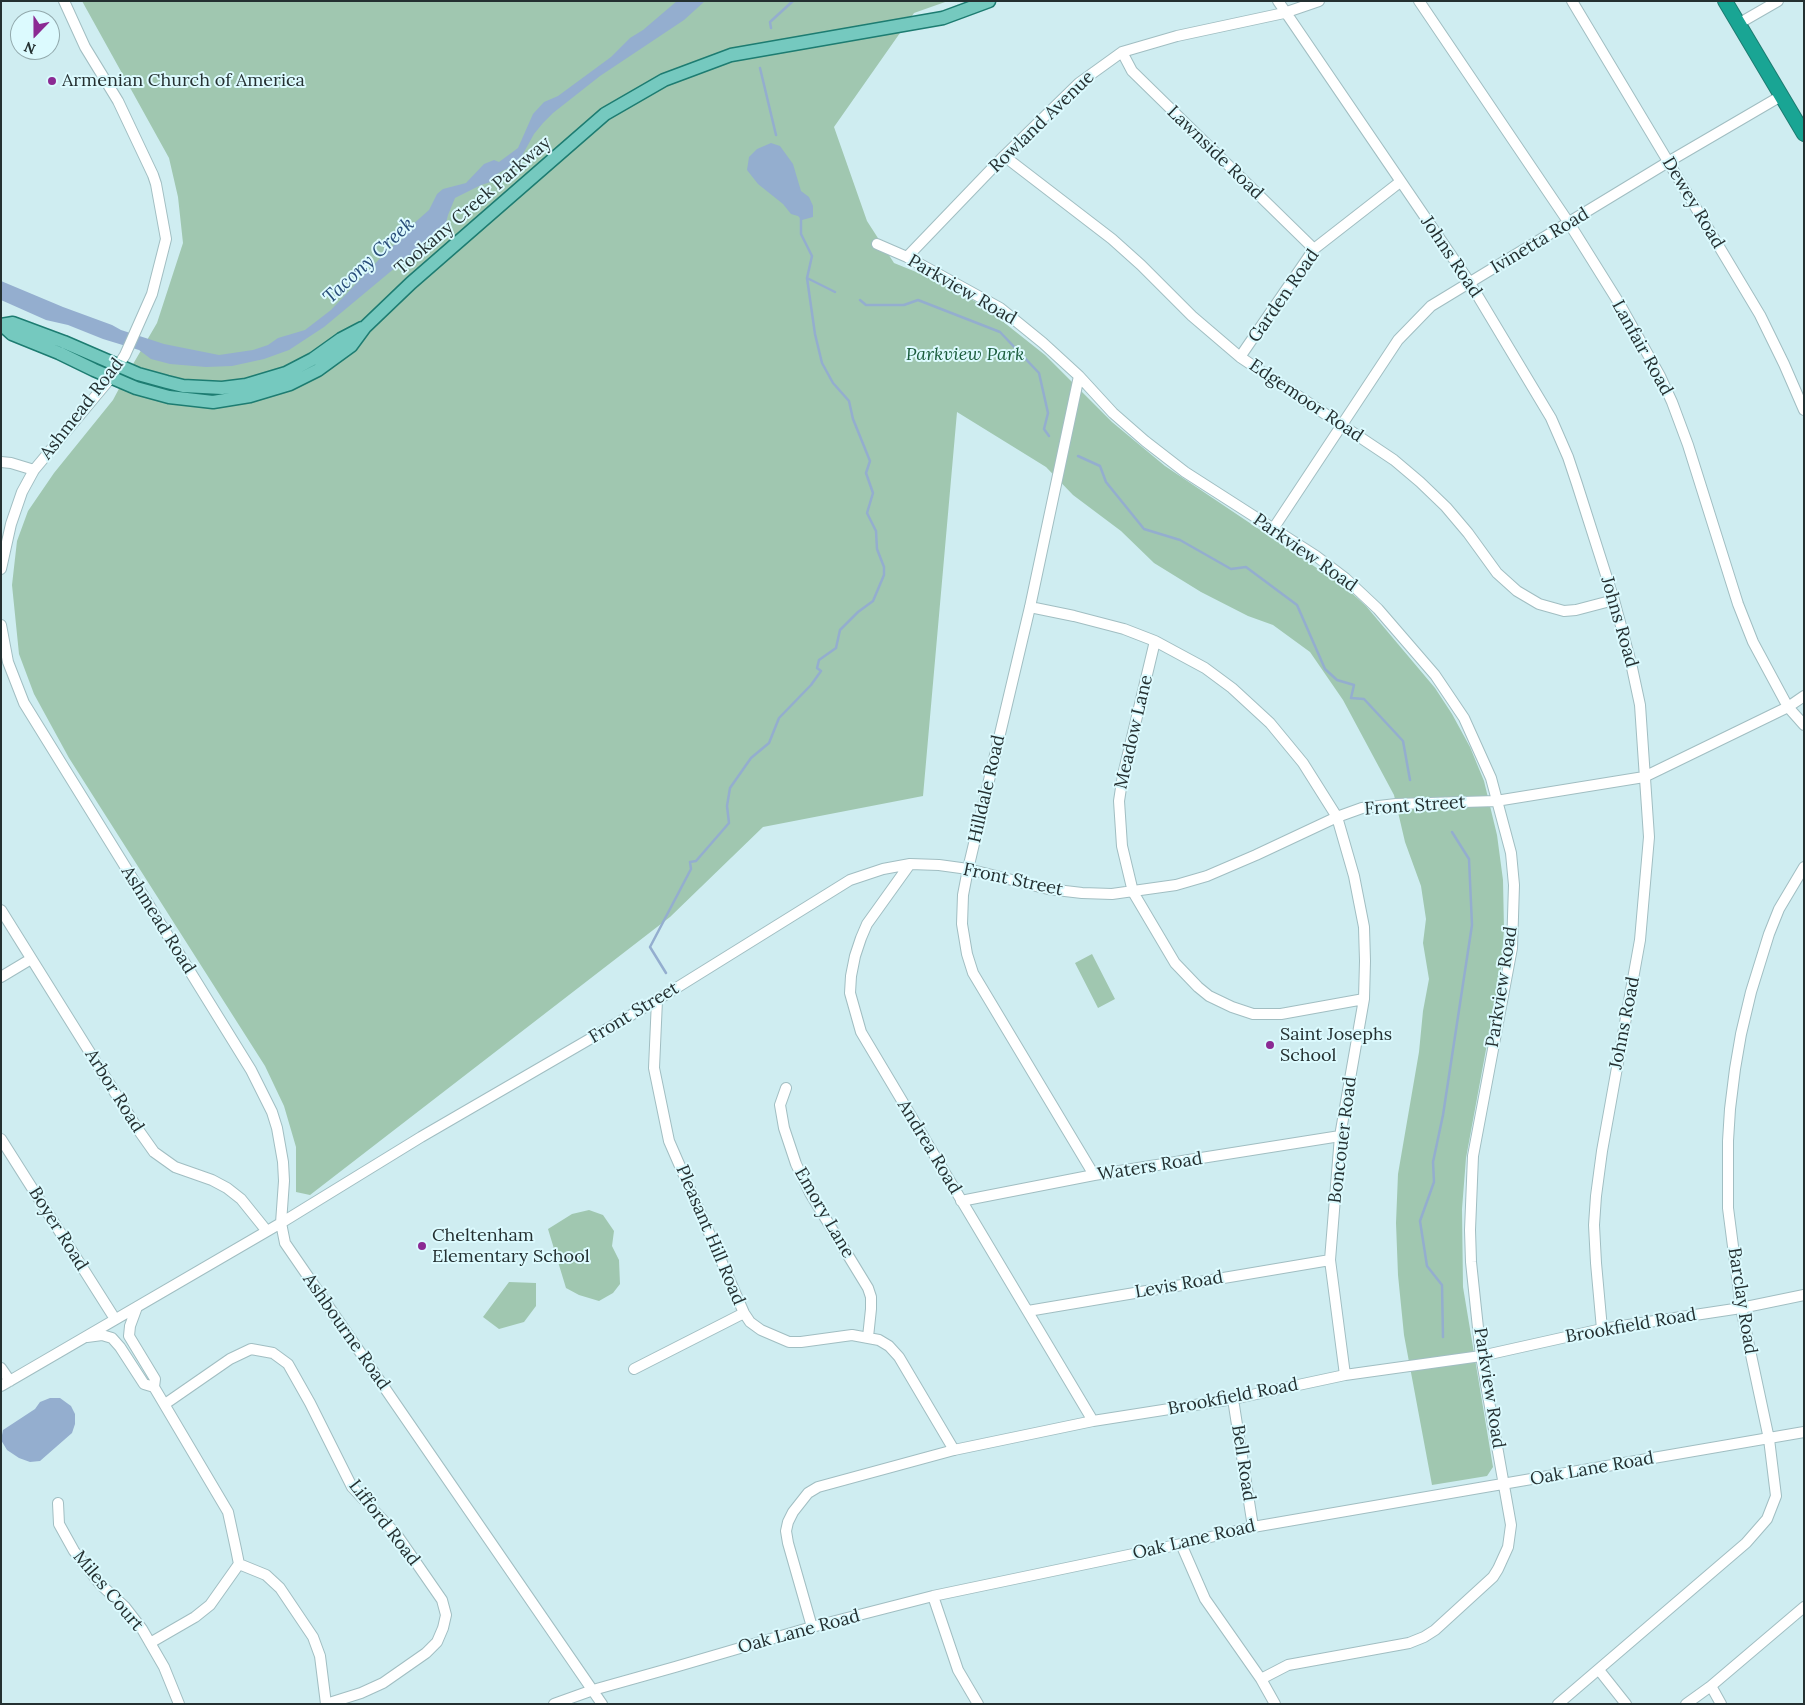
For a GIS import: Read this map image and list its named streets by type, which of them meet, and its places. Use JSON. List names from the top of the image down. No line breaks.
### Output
{"streets":{"main road":["Tookany Creek Parkway"],"street":["Rowland Avenue","Lawnside Road","Dewey Road","Ivinetta Road","Johns Road","Parkview Road","Garden Road","Lanfair Road","Edgemoor Road","Ashmead Road","Meadow Lane","Hilldale Road","Front Street","Arbor Road","Boncouer Road","Andrea Road","Waters Road","Emory Lane","Boyer Road","Pleasant Hill Road","Levis Road","Barclay Road","Brookfield Road","Ashbourne Road","Bell Road","Oak Lane Road","Lifford Road","Miles Court"]},"crossings":[["Rowland Avenue","Lawnside Road"],["Rowland Avenue","Johns Road"],["Rowland Avenue","Parkview Road"],["Rowland Avenue","Edgemoor Road"],["Lawnside Road","Garden Road"],["Dewey Road","Ivinetta Road"],["Tookany Creek Parkway","Ashmead Road"],["Ivinetta Road","Johns Road"],["Ivinetta Road","Parkview Road"],["Ivinetta Road","Lanfair Road"],["Ivinetta Road","Edgemoor Road"],["Johns Road","Garden Road"],["Johns Road","Edgemoor Road"],["Johns Road","Front Street"],["Johns Road","Brookfield Road"],["Parkview Road","Hilldale Road"],["Parkview Road","Front Street"],["Parkview Road","Brookfield Road"],["Parkview Road","Oak Lane Road"],["Garden Road","Edgemoor Road"],["Lanfair Road","Front Street"],["Ashmead Road","Front Street"],["Ashmead Road","Ashbourne Road"],["Meadow Lane","Front Street"],["Meadow Lane","Boncouer Road"],["Hilldale Road","Front Street"],["Hilldale Road","Boncouer Road"],["Hilldale Road","Waters Road"],["Front Street","Boncouer Road"],["Front Street","Andrea Road"],["Front Street","Pleasant Hill Road"],["Front Street","Ashbourne Road"],["Boncouer Road","Waters Road"],["Boncouer Road","Levis Road"],["Boncouer Road","Brookfield Road"],["Andrea Road","Waters Road"],["Andrea Road","Levis Road"],["Andrea Road","Brookfield Road"],["Emory Lane","Pleasant Hill Road"],["Pleasant Hill Road","Brookfield Road"],["Barclay Road","Brookfield Road"],["Barclay Road","Oak Lane Road"],["Brookfield Road","Bell Road"],["Brookfield Road","Oak Lane Road"],["Ashbourne Road","Oak Lane Road"],["Bell Road","Oak Lane Road"]],"water":["Tacony Creek"],"parks":["Parkview Park"],"places":["Armenian Church of America","Saint Josephs School","Cheltenham Elementary School"],"north":"bottom"}
